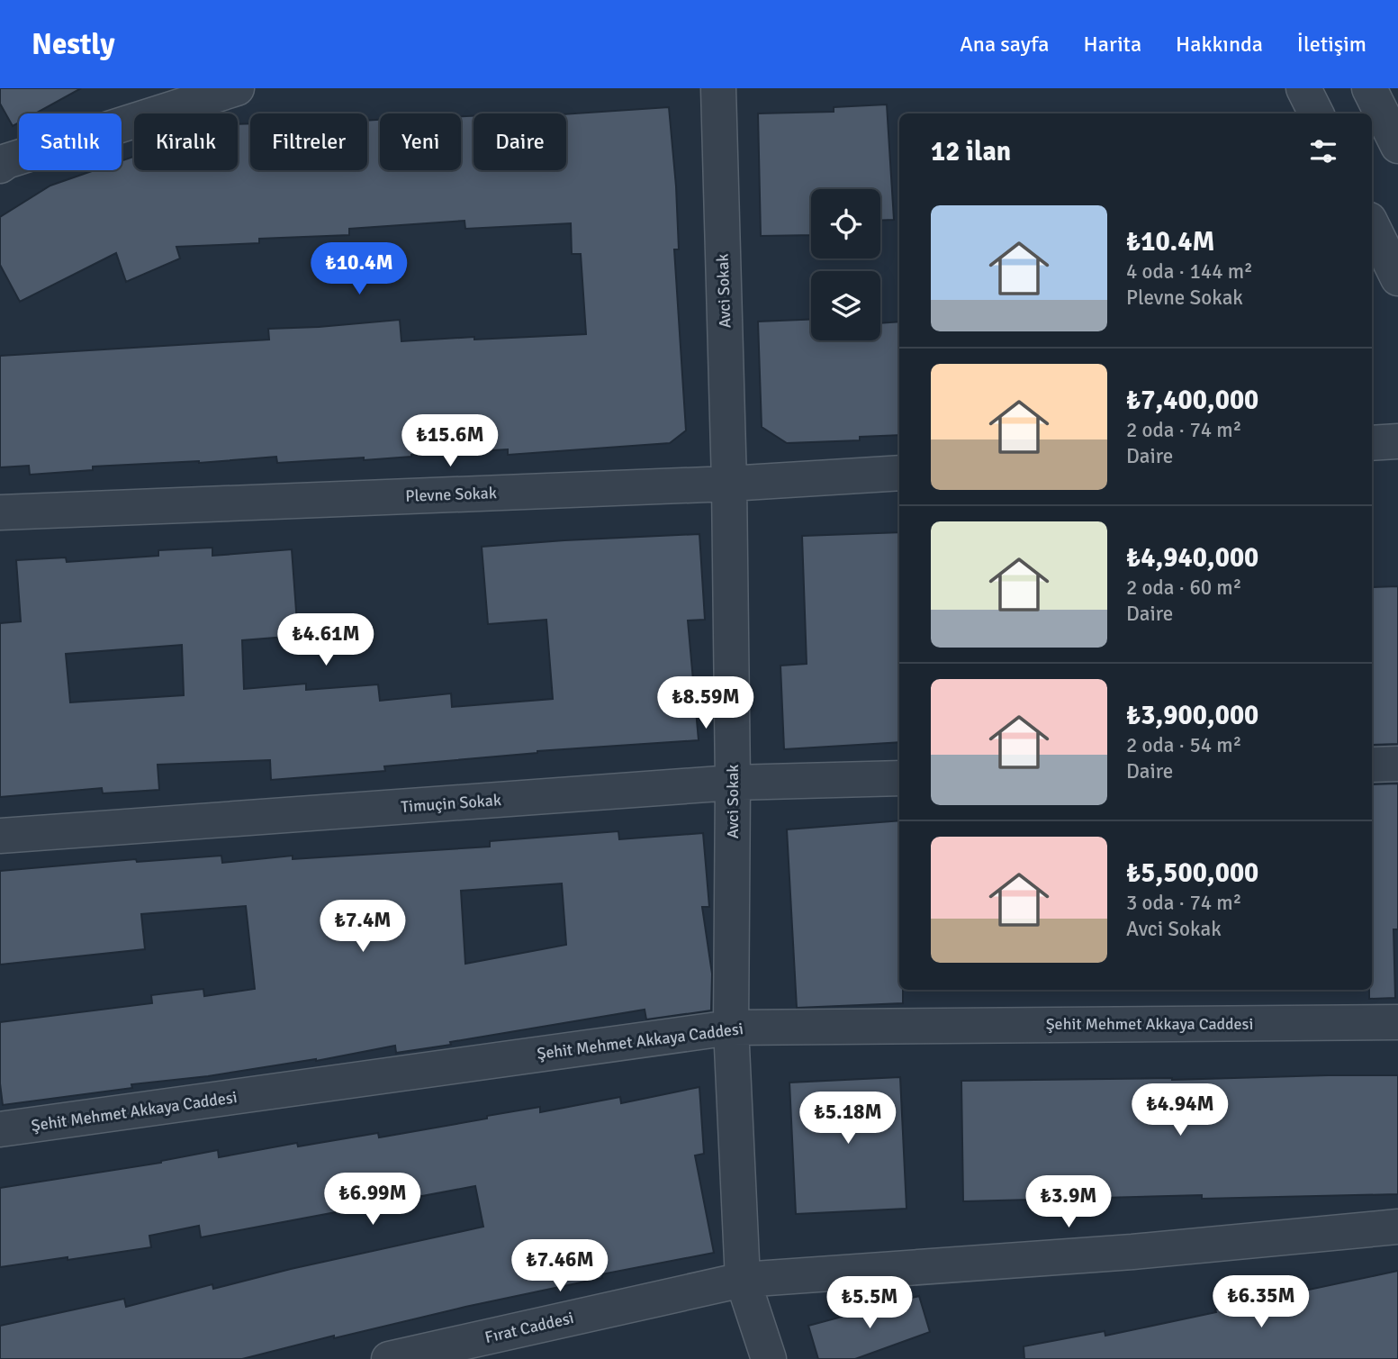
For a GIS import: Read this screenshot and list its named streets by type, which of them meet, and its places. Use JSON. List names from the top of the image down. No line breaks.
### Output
{"streets":{"street":["Avci Sokak","Plevne Sokak","Timuçin Sokak","Şehit Mehmet Akkaya Caddesi","Fırat Caddesi"]},"crossings":[["Avci Sokak","Plevne Sokak"],["Avci Sokak","Timuçin Sokak"],["Avci Sokak","Şehit Mehmet Akkaya Caddesi"],["Avci Sokak","Fırat Caddesi"]],"page":{"header":"Nestly","nav":["Ana sayfa","Harita","Hakkında","İletişim"],"chip":["Satılık","Kiralık","Filtreler","Yeni","Daire"],"heading":"12 ilan","list":[{"name":"₺10.4M","note":"4 oda · 144 m² · Plevne Sokak"},{"name":"₺7,400,000","note":"2 oda · 74 m² · Daire"},{"name":"₺4,940,000","note":"2 oda · 60 m² · Daire"},{"name":"₺3,900,000","note":"2 oda · 54 m² · Daire"},{"name":"₺5,500,000","note":"3 oda · 74 m² · Avci Sokak"}],"price":["₺10.4M","₺15.6M","₺4.61M","₺8.59M","₺7.4M","₺4.94M","₺5.18M","₺6.99M","₺3.9M","₺7.46M","₺6.35M","₺5.5M"]}}
